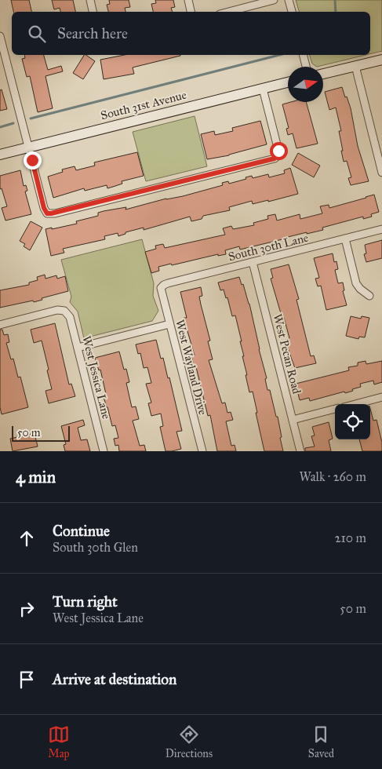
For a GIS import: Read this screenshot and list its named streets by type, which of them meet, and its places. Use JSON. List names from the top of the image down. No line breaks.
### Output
{"streets":{"street":["South 31st Avenue","South 30th Lane","West Pecan Road","West Wayland Drive","West Jessica Lane"]},"crossings":[["South 30th Lane","West Pecan Road"],["South 30th Lane","West Wayland Drive"]],"scale_bar":"50 m","north":"right","page":{"search":"Search here","scale":"50 m","heading":["4 min","Walk · 260 m"],"list":[["Continue","South 30th Glen","210 m"],["Turn right","West Jessica Lane","50 m"],"Arrive at destination"],"nav":["Map","Directions","Saved"]}}
